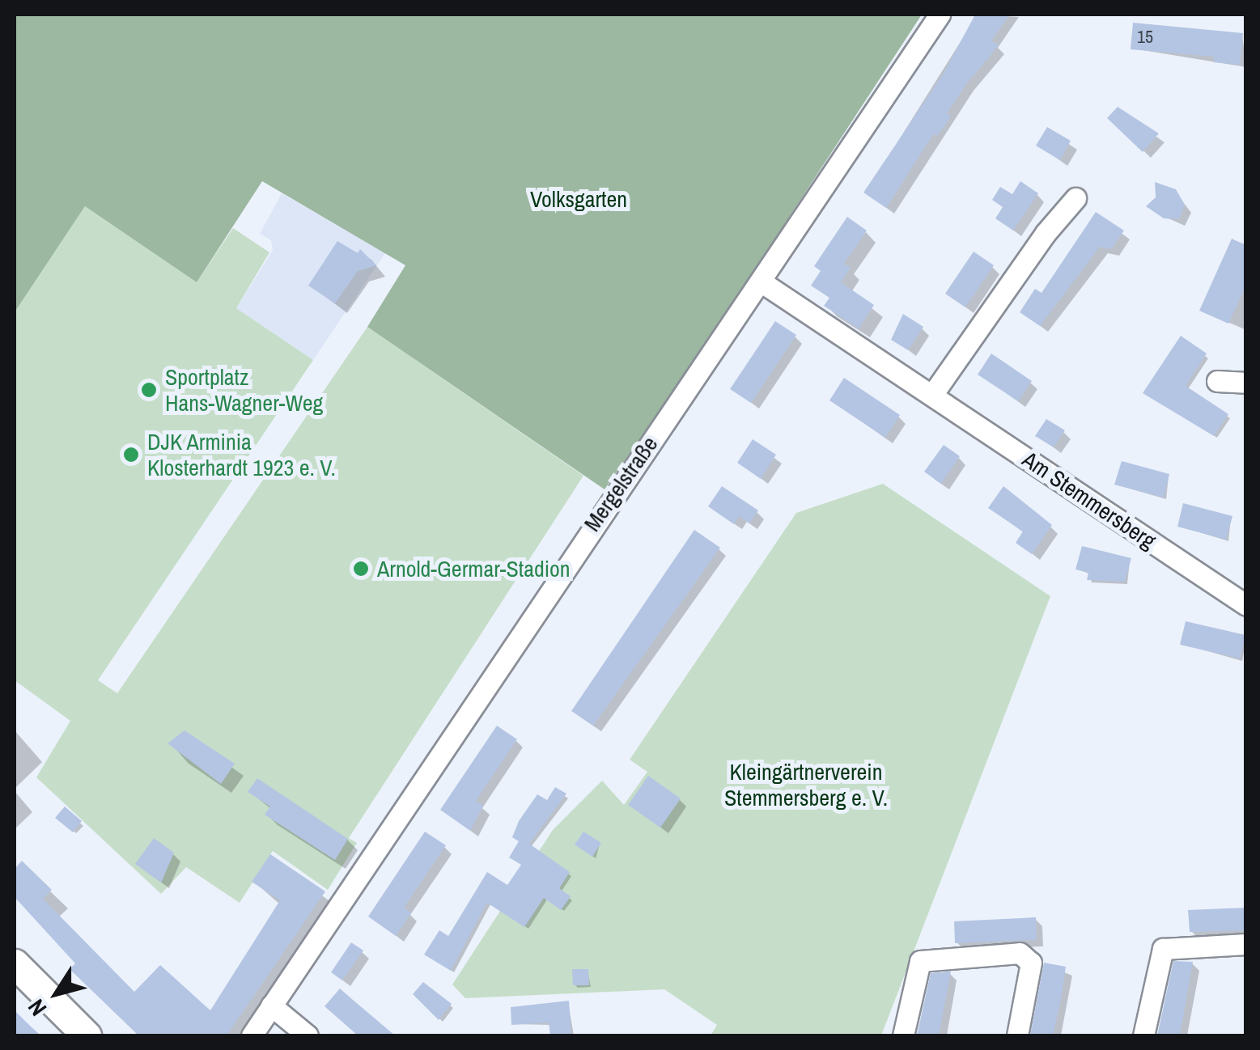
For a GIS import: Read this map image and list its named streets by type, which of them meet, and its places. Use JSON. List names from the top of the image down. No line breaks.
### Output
{"streets":{"street":["Mergelstraße","Am Stemmersberg"]},"crossings":[["Mergelstraße","Am Stemmersberg"]],"parks":["Volksgarten","Kleingärtnerverein Stemmersberg e. V."],"places":["Sportplatz Hans-Wagner-Weg","DJK Arminia Klosterhardt 1923 e. V.","Arnold-Germar-Stadion"],"house_numbers":["15"],"north":"bottom left"}
